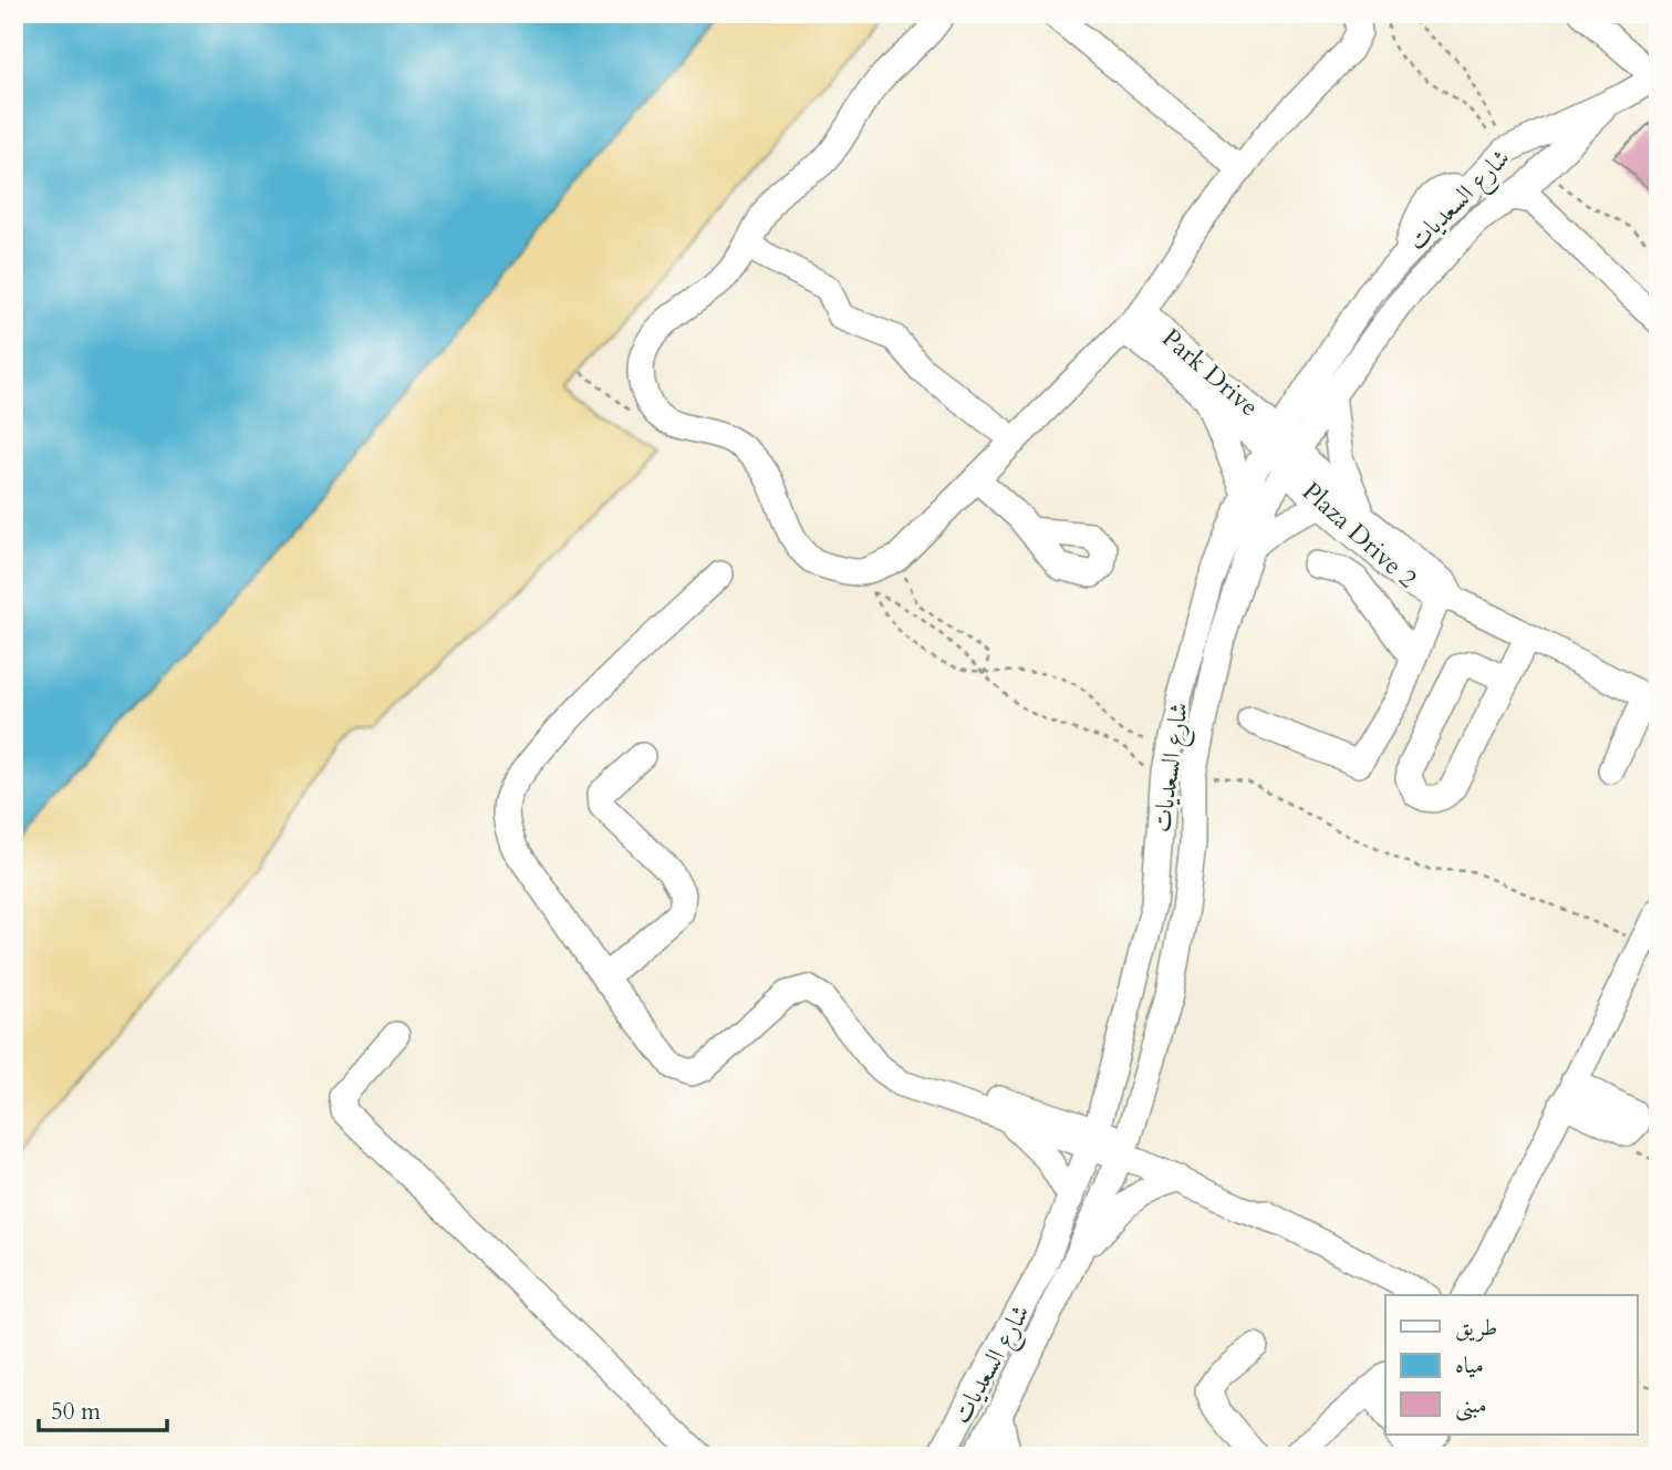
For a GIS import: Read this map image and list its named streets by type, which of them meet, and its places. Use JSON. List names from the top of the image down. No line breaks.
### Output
{"streets":{"street":["شارع السعديات","Park Drive","Plaza Drive 2"]},"crossings":[["شارع السعديات","Park Drive"],["شارع السعديات","Plaza Drive 2"]],"legend":["طريق","مياه","مبنى"],"scale_bar":"50 m"}
